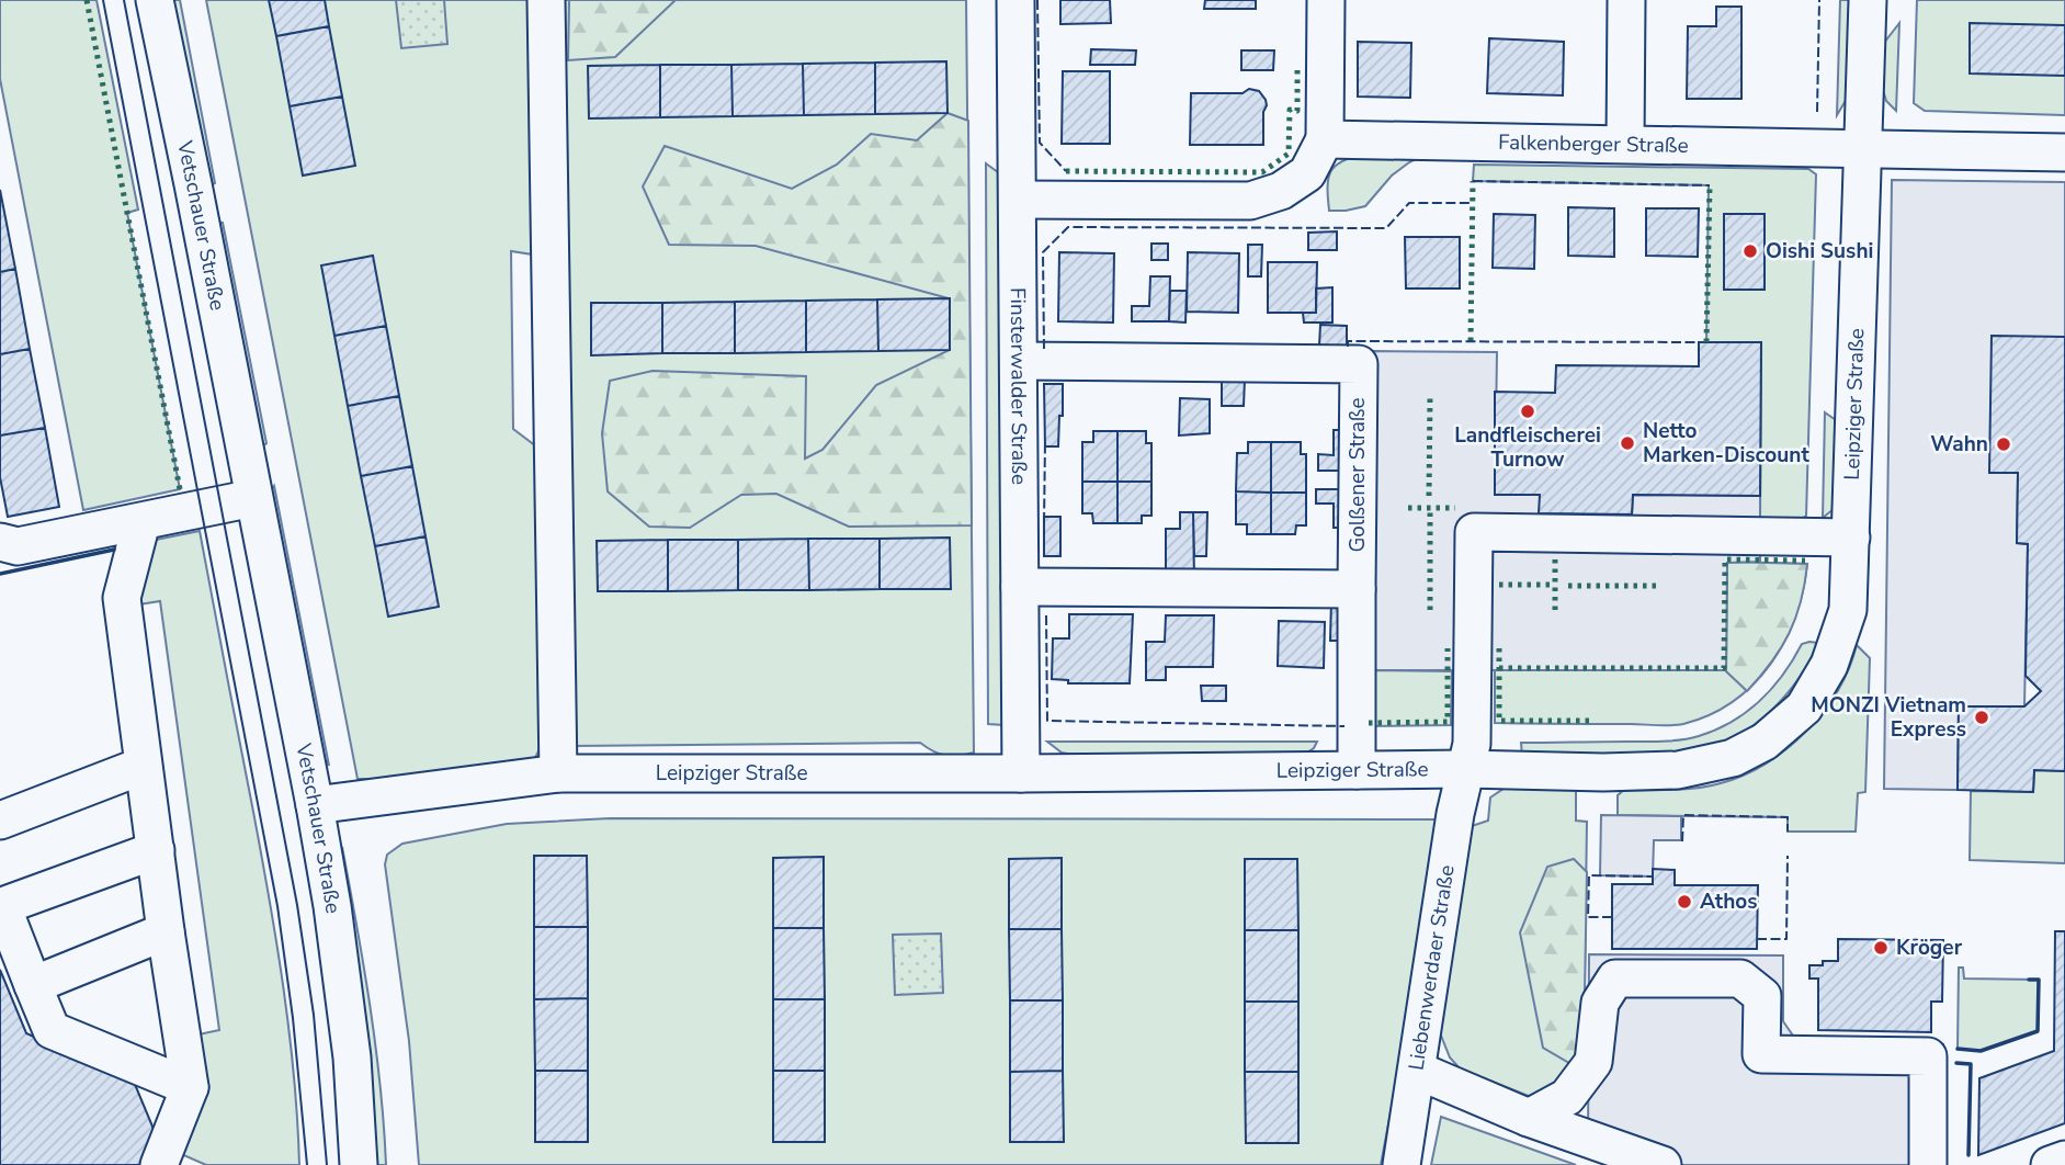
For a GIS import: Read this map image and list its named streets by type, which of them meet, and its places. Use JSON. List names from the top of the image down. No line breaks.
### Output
{"streets":{"street":["Falkenberger Straße","Vetschauer Straße","Finsterwalder Straße","Leipziger Straße","Golßener Straße","Liebenwerdaer Straße"]},"crossings":[["Falkenberger Straße","Leipziger Straße"],["Vetschauer Straße","Leipziger Straße"],["Finsterwalder Straße","Leipziger Straße"],["Finsterwalder Straße","Golßener Straße"],["Leipziger Straße","Liebenwerdaer Straße"]],"places":["Oishi Sushi","Landfleischerei Turnow","Netto Marken-Discount","Wahn","MONZI Vietnam Express","Athos","Kröger"]}
